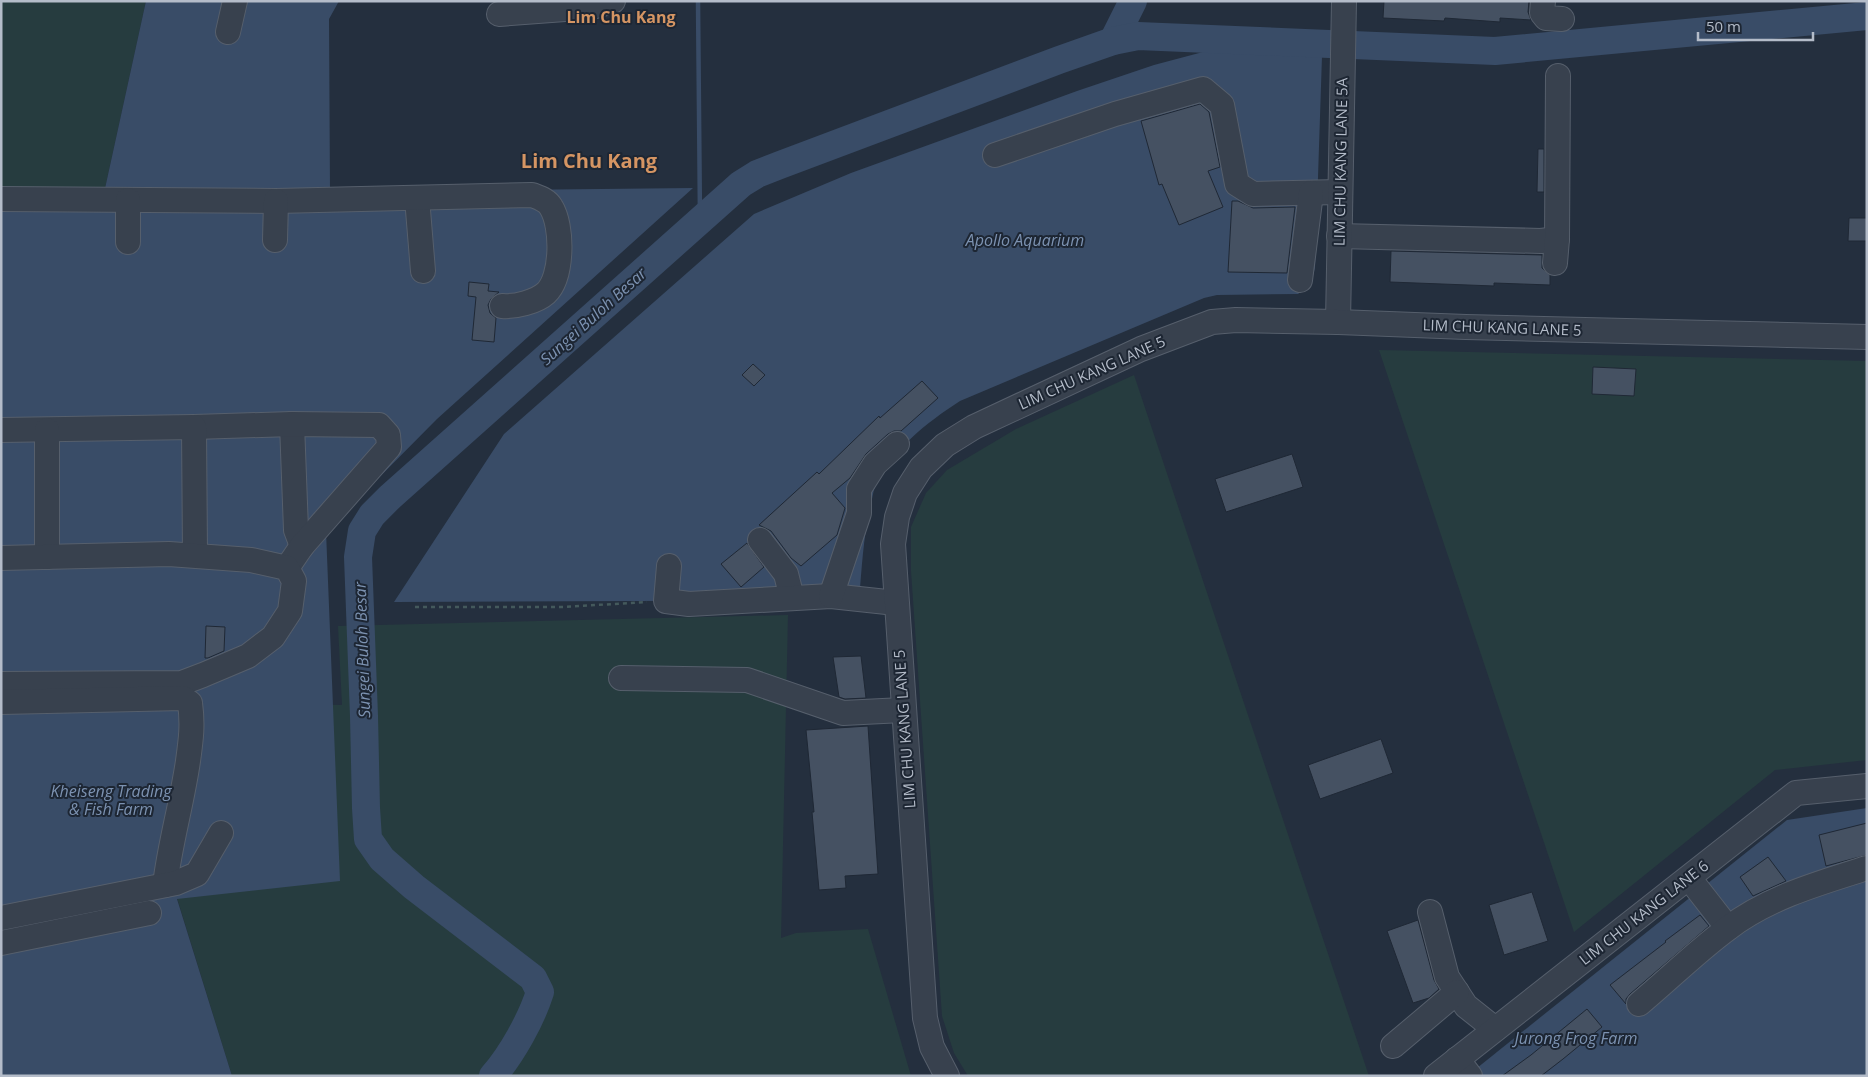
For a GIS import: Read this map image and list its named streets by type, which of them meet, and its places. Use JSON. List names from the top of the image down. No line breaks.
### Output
{"streets":{"street":["LIM CHU KANG LANE 5A","LIM CHU KANG LANE 5","LIM CHU KANG LANE 6"]},"crossings":[["LIM CHU KANG LANE 5A","LIM CHU KANG LANE 5"]],"districts":["Lim Chu Kang","Lim Chu Kang"],"water":["Apollo Aquarium","Sungei Buloh Besar","Kheiseng Trading & Fish Farm","Jurong Frog Farm"],"scale_bar":"50 m"}
